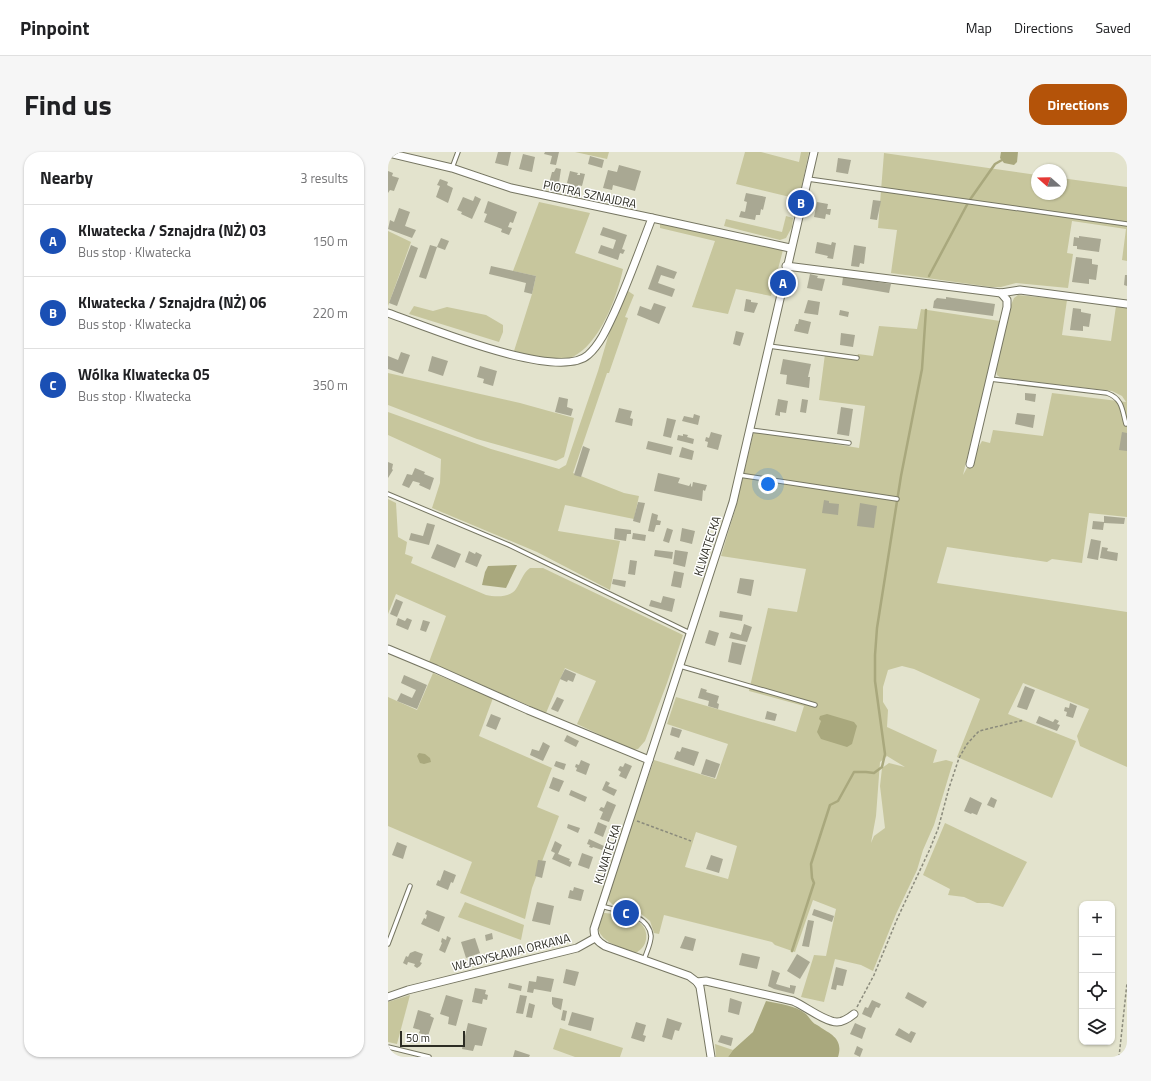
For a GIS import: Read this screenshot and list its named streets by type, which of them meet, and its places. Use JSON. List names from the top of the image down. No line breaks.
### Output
{"streets":{"street":["PIOTRA SZNAJDRA","KLWATECKA","WŁADYSŁAWA ORKANA"]},"crossings":[["PIOTRA SZNAJDRA","KLWATECKA"],["KLWATECKA","WŁADYSŁAWA ORKANA"]],"scale_bar":"50 m","north":"left","page":{"header":"Pinpoint","nav":["Map","Directions","Saved"],"title":"Find us","buttons":"Directions","heading":["Nearby","3 results"],"pins":["B","A","C"],"list":[{"mark":"A","name":"Klwatecka / Sznajdra (NŻ) 03","note":"Bus stop · Klwatecka","value":"150 m"},{"mark":"B","name":"Klwatecka / Sznajdra (NŻ) 06","note":"Bus stop · Klwatecka","value":"220 m"},{"mark":"C","name":"Wólka Klwatecka 05","note":"Bus stop · Klwatecka","value":"350 m"}],"map_buttons":["+","−"],"scale":"50 m"}}
